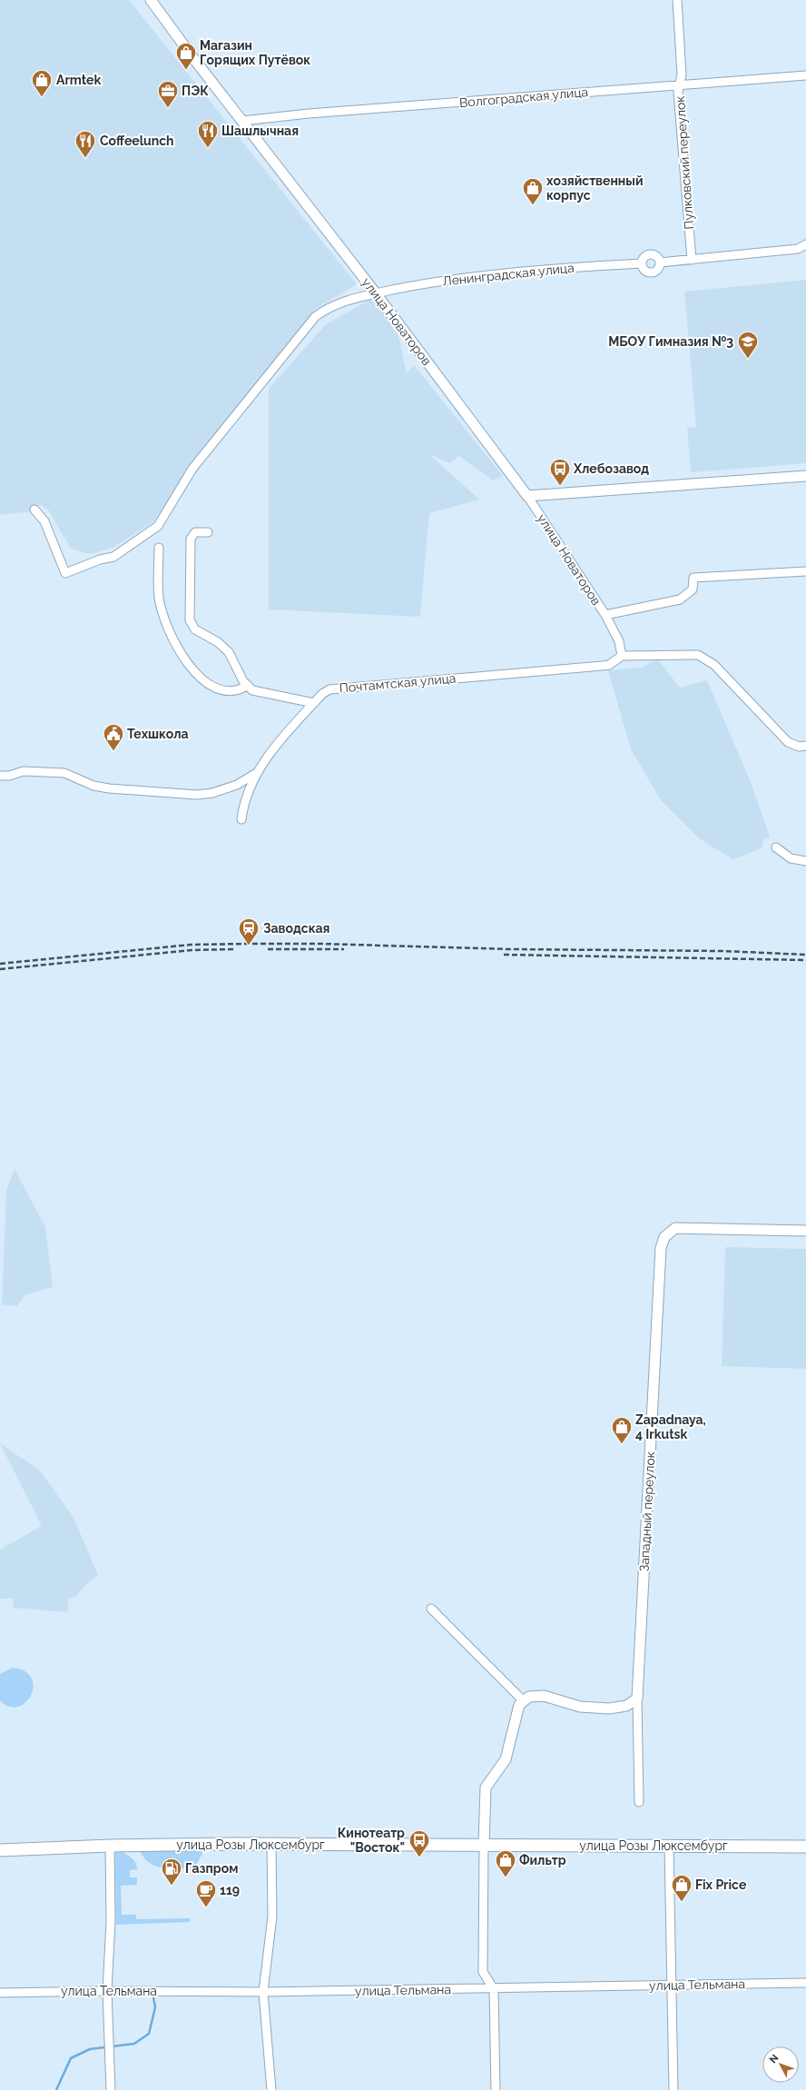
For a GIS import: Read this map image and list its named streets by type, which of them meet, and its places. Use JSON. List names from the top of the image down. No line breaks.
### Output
{"streets":{"main road":["улица Розы Люксембург"],"street":["Волгоградская улица","Пулковский переулок","Ленинградская улица","улица Новаторов","Почтамтская улица","Западный переулок","улица Тельмана"]},"crossings":[["Волгоградская улица","Пулковский переулок"],["Волгоградская улица","улица Новаторов"],["Пулковский переулок","Ленинградская улица"],["Ленинградская улица","улица Новаторов"],["улица Новаторов","Почтамтская улица"]],"places":{"shop":["Магазин Горящих Путёвок","Armtek","хозяйственный корпус","Zapadnaya, 4 Irkutsk","Фильтр","Fix Price"],"office":["ПЭК"],"restaurant":["Шашлычная","Coffeelunch"],"school or university":["МБОУ Гимназия №3"],"bus stop":["Хлебозавод","Кинотеатр \"Восток\""],"public building":["Техшкола"],"station":["Заводская"],"fuel station":["Газпром"],"cafe":["119"]},"north":"top left"}
